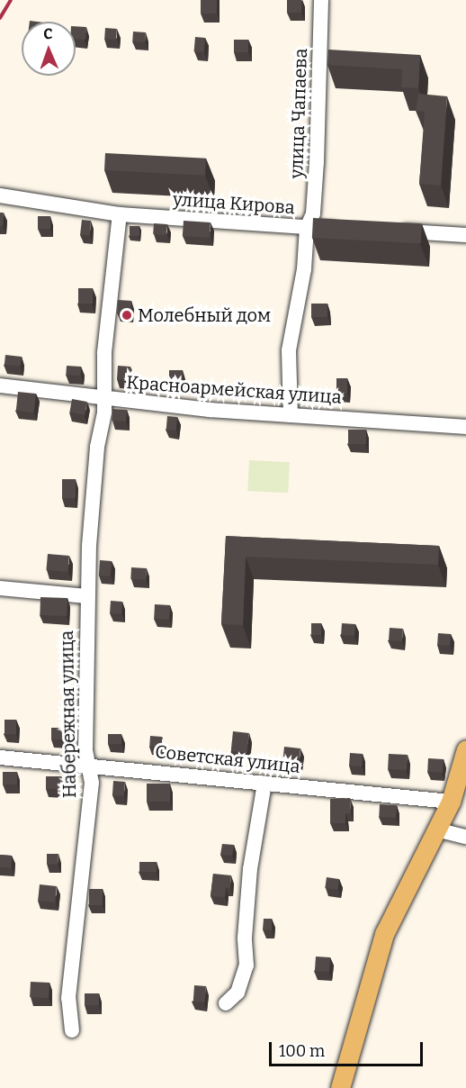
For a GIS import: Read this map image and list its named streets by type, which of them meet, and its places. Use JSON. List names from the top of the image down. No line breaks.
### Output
{"streets":{"street":["улица Чапаева","улица Кирова","Красноармейская улица","Набережная улица","Советская улица"]},"crossings":[["улица Чапаева","улица Кирова"],["улица Чапаева","Красноармейская улица"],["улица Кирова","Набережная улица"],["Красноармейская улица","Набережная улица"],["Набережная улица","Советская улица"]],"places":["Молебный дом"],"scale_bar":"100 m","north":"top"}
